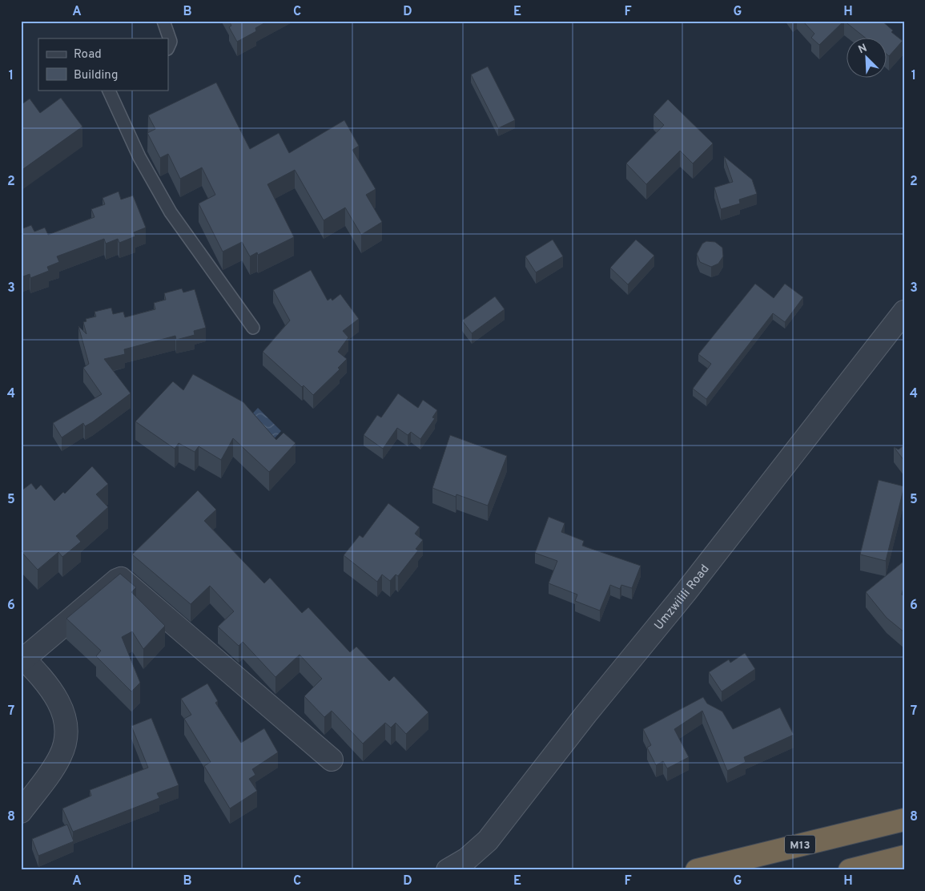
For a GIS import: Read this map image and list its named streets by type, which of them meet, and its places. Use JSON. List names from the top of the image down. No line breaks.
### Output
{"streets":{"highway":["M13"],"street":["Umzwilili Road"]},"legend":["Road","Building"],"north":"top left","grid":{"columns":["A","B","C","D","E","F","G","H"],"rows":["1","2","3","4","5","6","7","8"]}}
